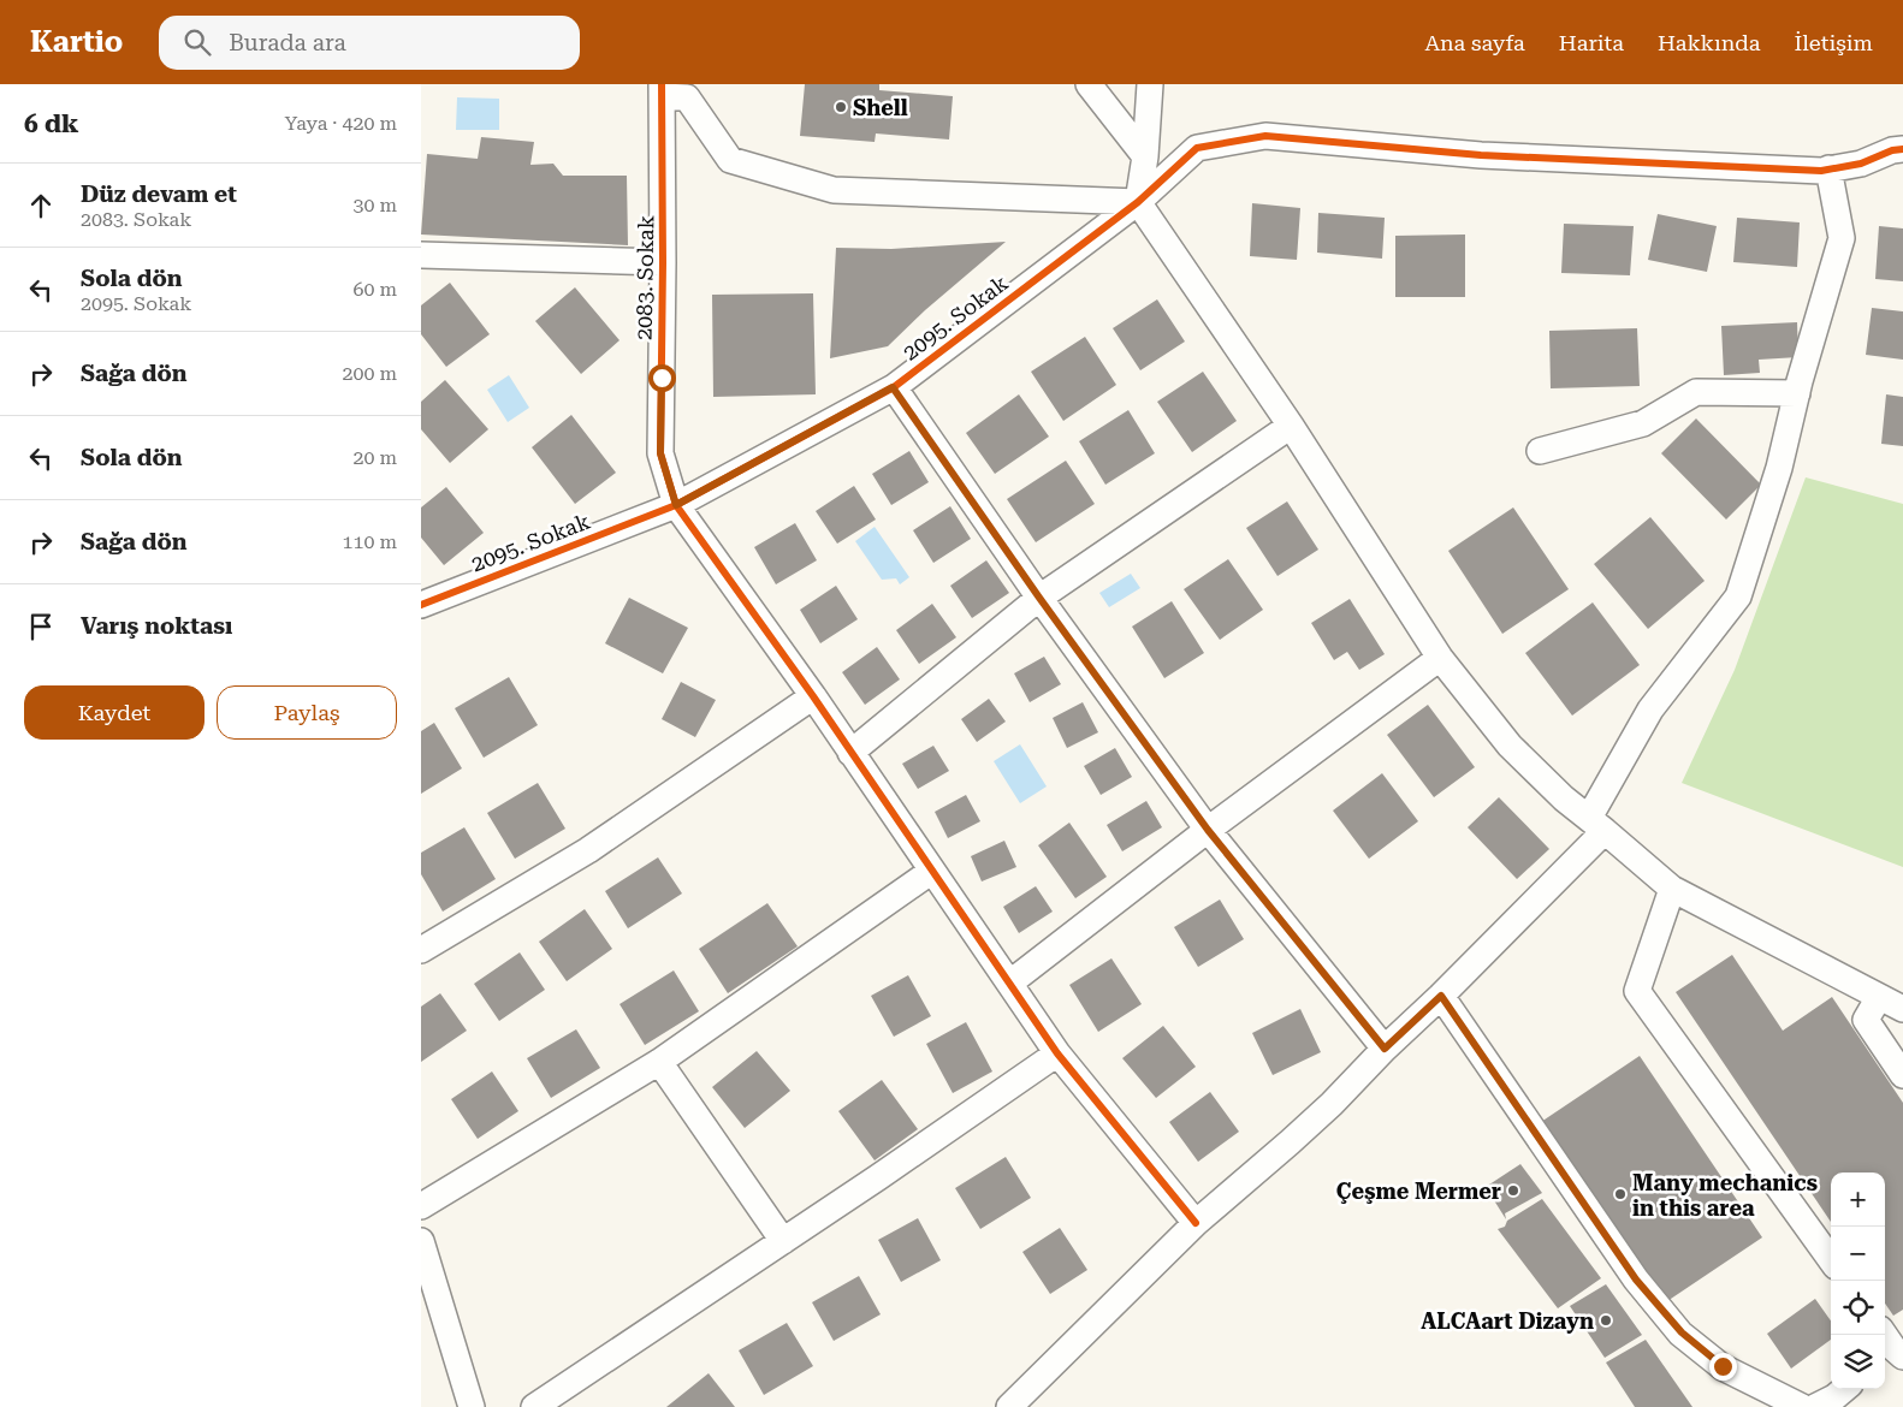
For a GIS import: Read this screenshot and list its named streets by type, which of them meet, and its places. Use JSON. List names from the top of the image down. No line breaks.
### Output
{"streets":{"street":["2083. Sokak","2095. Sokak"]},"crossings":[["2083. Sokak","2095. Sokak"]],"places":["Shell","Çeşme Mermer","Many mechanics in this area","ALCAart Dizayn"],"page":{"header":"Kartio","search":"Burada ara","nav":["Ana sayfa","Harita","Hakkında","İletişim"],"heading":["6 dk","Yaya · 420 m"],"list":[["Düz devam et","2083. Sokak","30 m"],["Sola dön","2095. Sokak","60 m"],["Sağa dön","200 m"],["Sola dön","20 m"],["Sağa dön","110 m"],"Varış noktası"],"buttons":["Kaydet","Paylaş"],"map_buttons":["+","−"]}}
